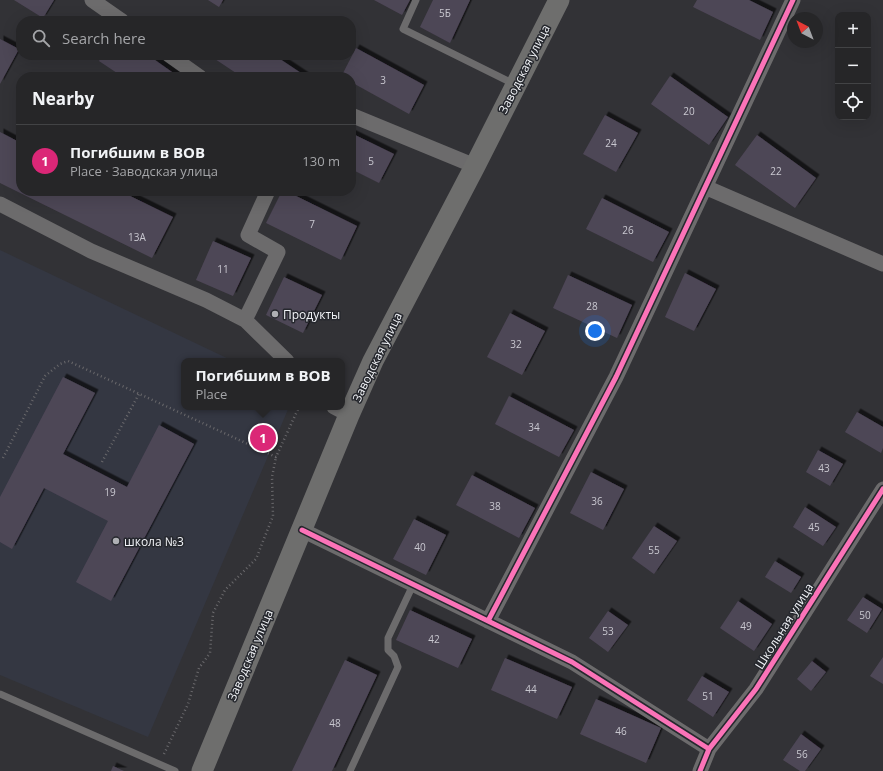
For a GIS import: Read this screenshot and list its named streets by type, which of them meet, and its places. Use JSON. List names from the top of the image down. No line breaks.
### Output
{"streets":{"main road":["Заводская улица"],"street":["Школьная улица"]},"places":["Продукты","школа №3"],"house_numbers":["5Б","3","20","24","5","22","7","26","13А","11","28","32","34","43","19","36","38","45","40","55","50","49","53","42","44","51","48","46","56"],"north":"top left","page":{"map_buttons":["+","−"],"search":"Search here","heading":"Nearby","list":[{"mark":"1","name":"Погибшим в ВОВ","note":"Place · Заводская улица","value":"130 m"}],"popup":["Погибшим в ВОВ","Place"],"pins":"1"}}
